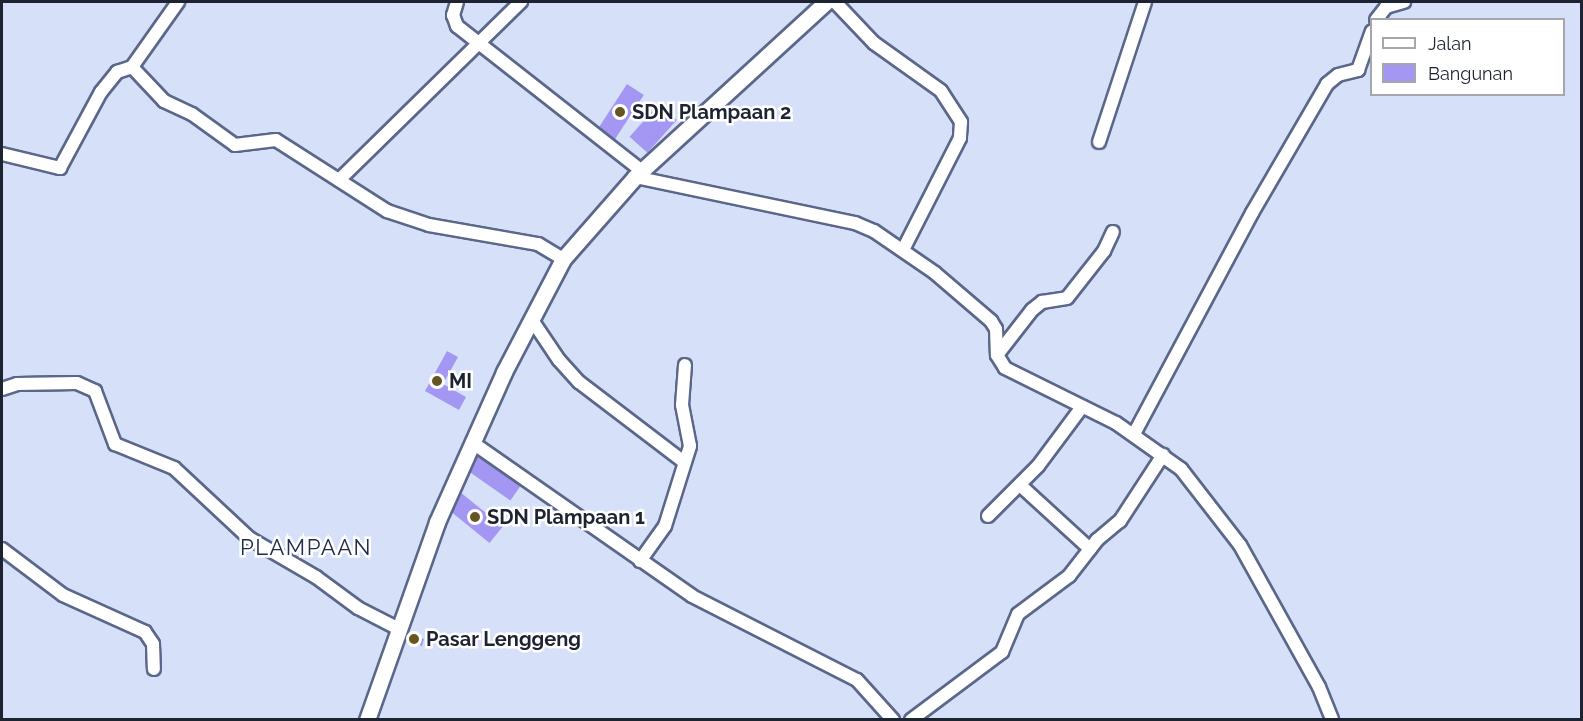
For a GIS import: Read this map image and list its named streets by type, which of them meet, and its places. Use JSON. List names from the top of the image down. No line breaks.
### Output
{"districts":["PLAMPAAN"],"places":["SDN Plampaan 2","MI","SDN Plampaan 1","Pasar Lenggeng"],"legend":["Jalan","Bangunan"]}
